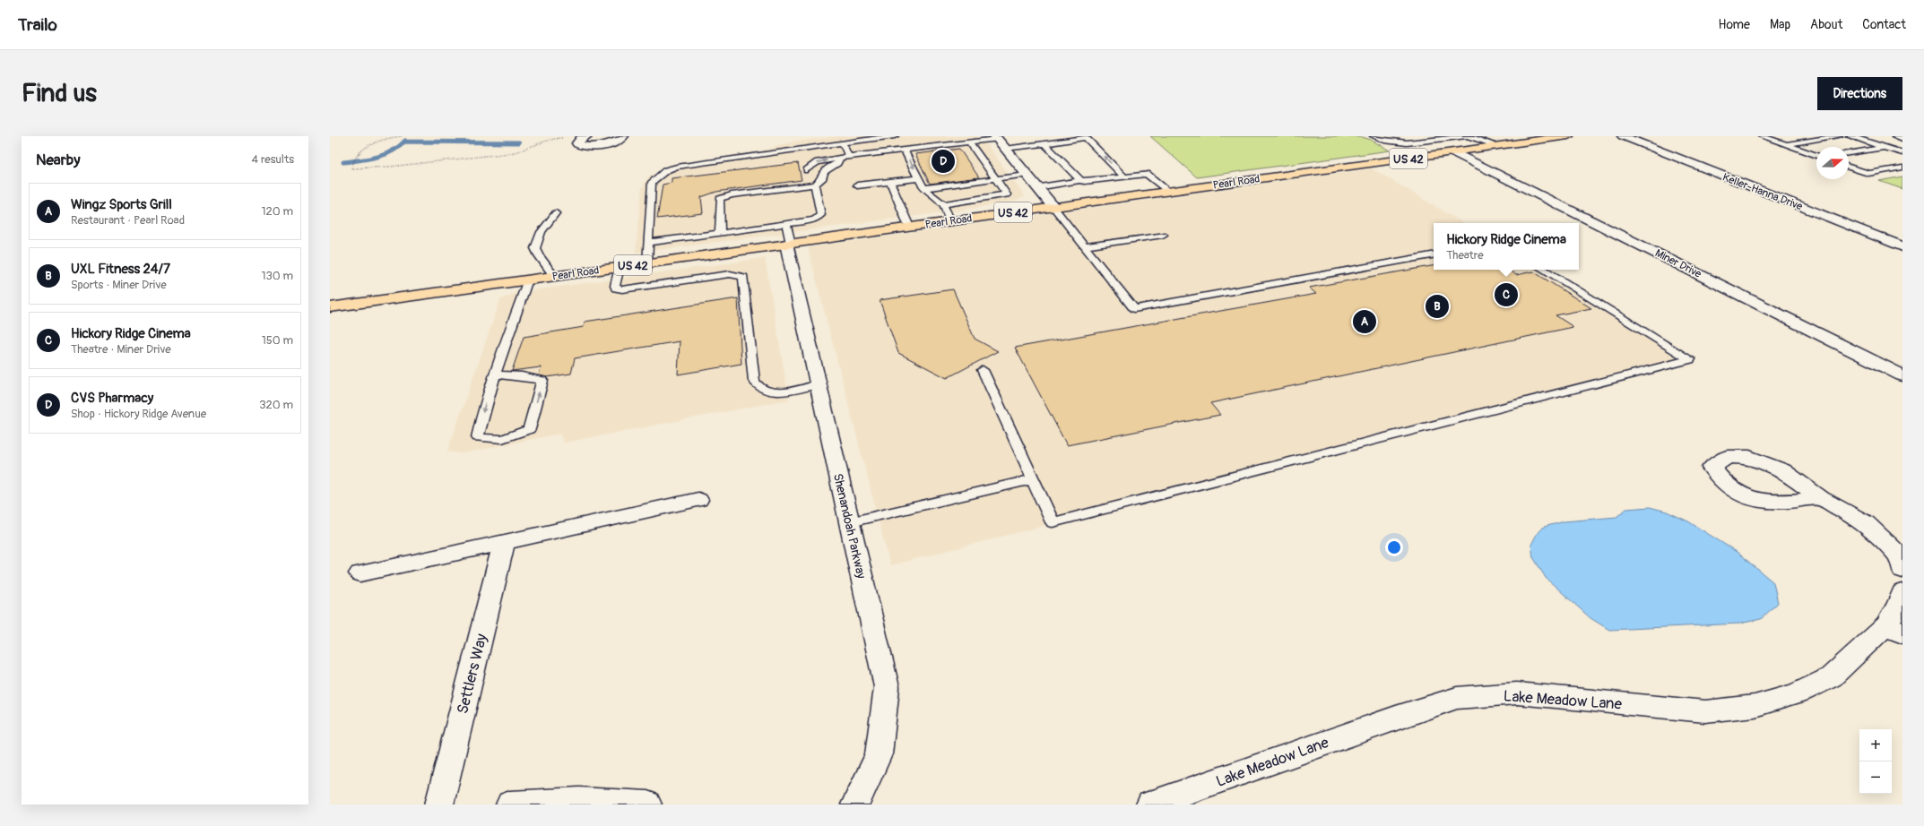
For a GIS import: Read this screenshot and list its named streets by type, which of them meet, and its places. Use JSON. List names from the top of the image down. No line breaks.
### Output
{"streets":{"main road":["US 42","Pearl Road"],"street":["Keller-Hanna Drive","Miner Drive","Shenandoah Parkway","Settlers Way","Lake Meadow Lane"]},"crossings":[["Pearl Road","Miner Drive"],["Pearl Road","Shenandoah Parkway"]],"north":"right","page":{"header":"Trailo","nav":["Home","Map","About","Contact"],"buttons":"Directions","title":"Find us","heading":["Nearby","4 results"],"pins":["D","C","B","A"],"list":[{"mark":"A","name":"Wingz Sports Grill","note":"Restaurant · Pearl Road","value":"120 m"},{"mark":"B","name":"UXL Fitness 24/7","note":"Sports · Miner Drive","value":"130 m"},{"mark":"C","name":"Hickory Ridge Cinema","note":"Theatre · Miner Drive","value":"150 m"},{"mark":"D","name":"CVS Pharmacy","note":"Shop · Hickory Ridge Avenue","value":"320 m"}],"popup":["Hickory Ridge Cinema","Theatre"],"map_buttons":["+","−"]}}
